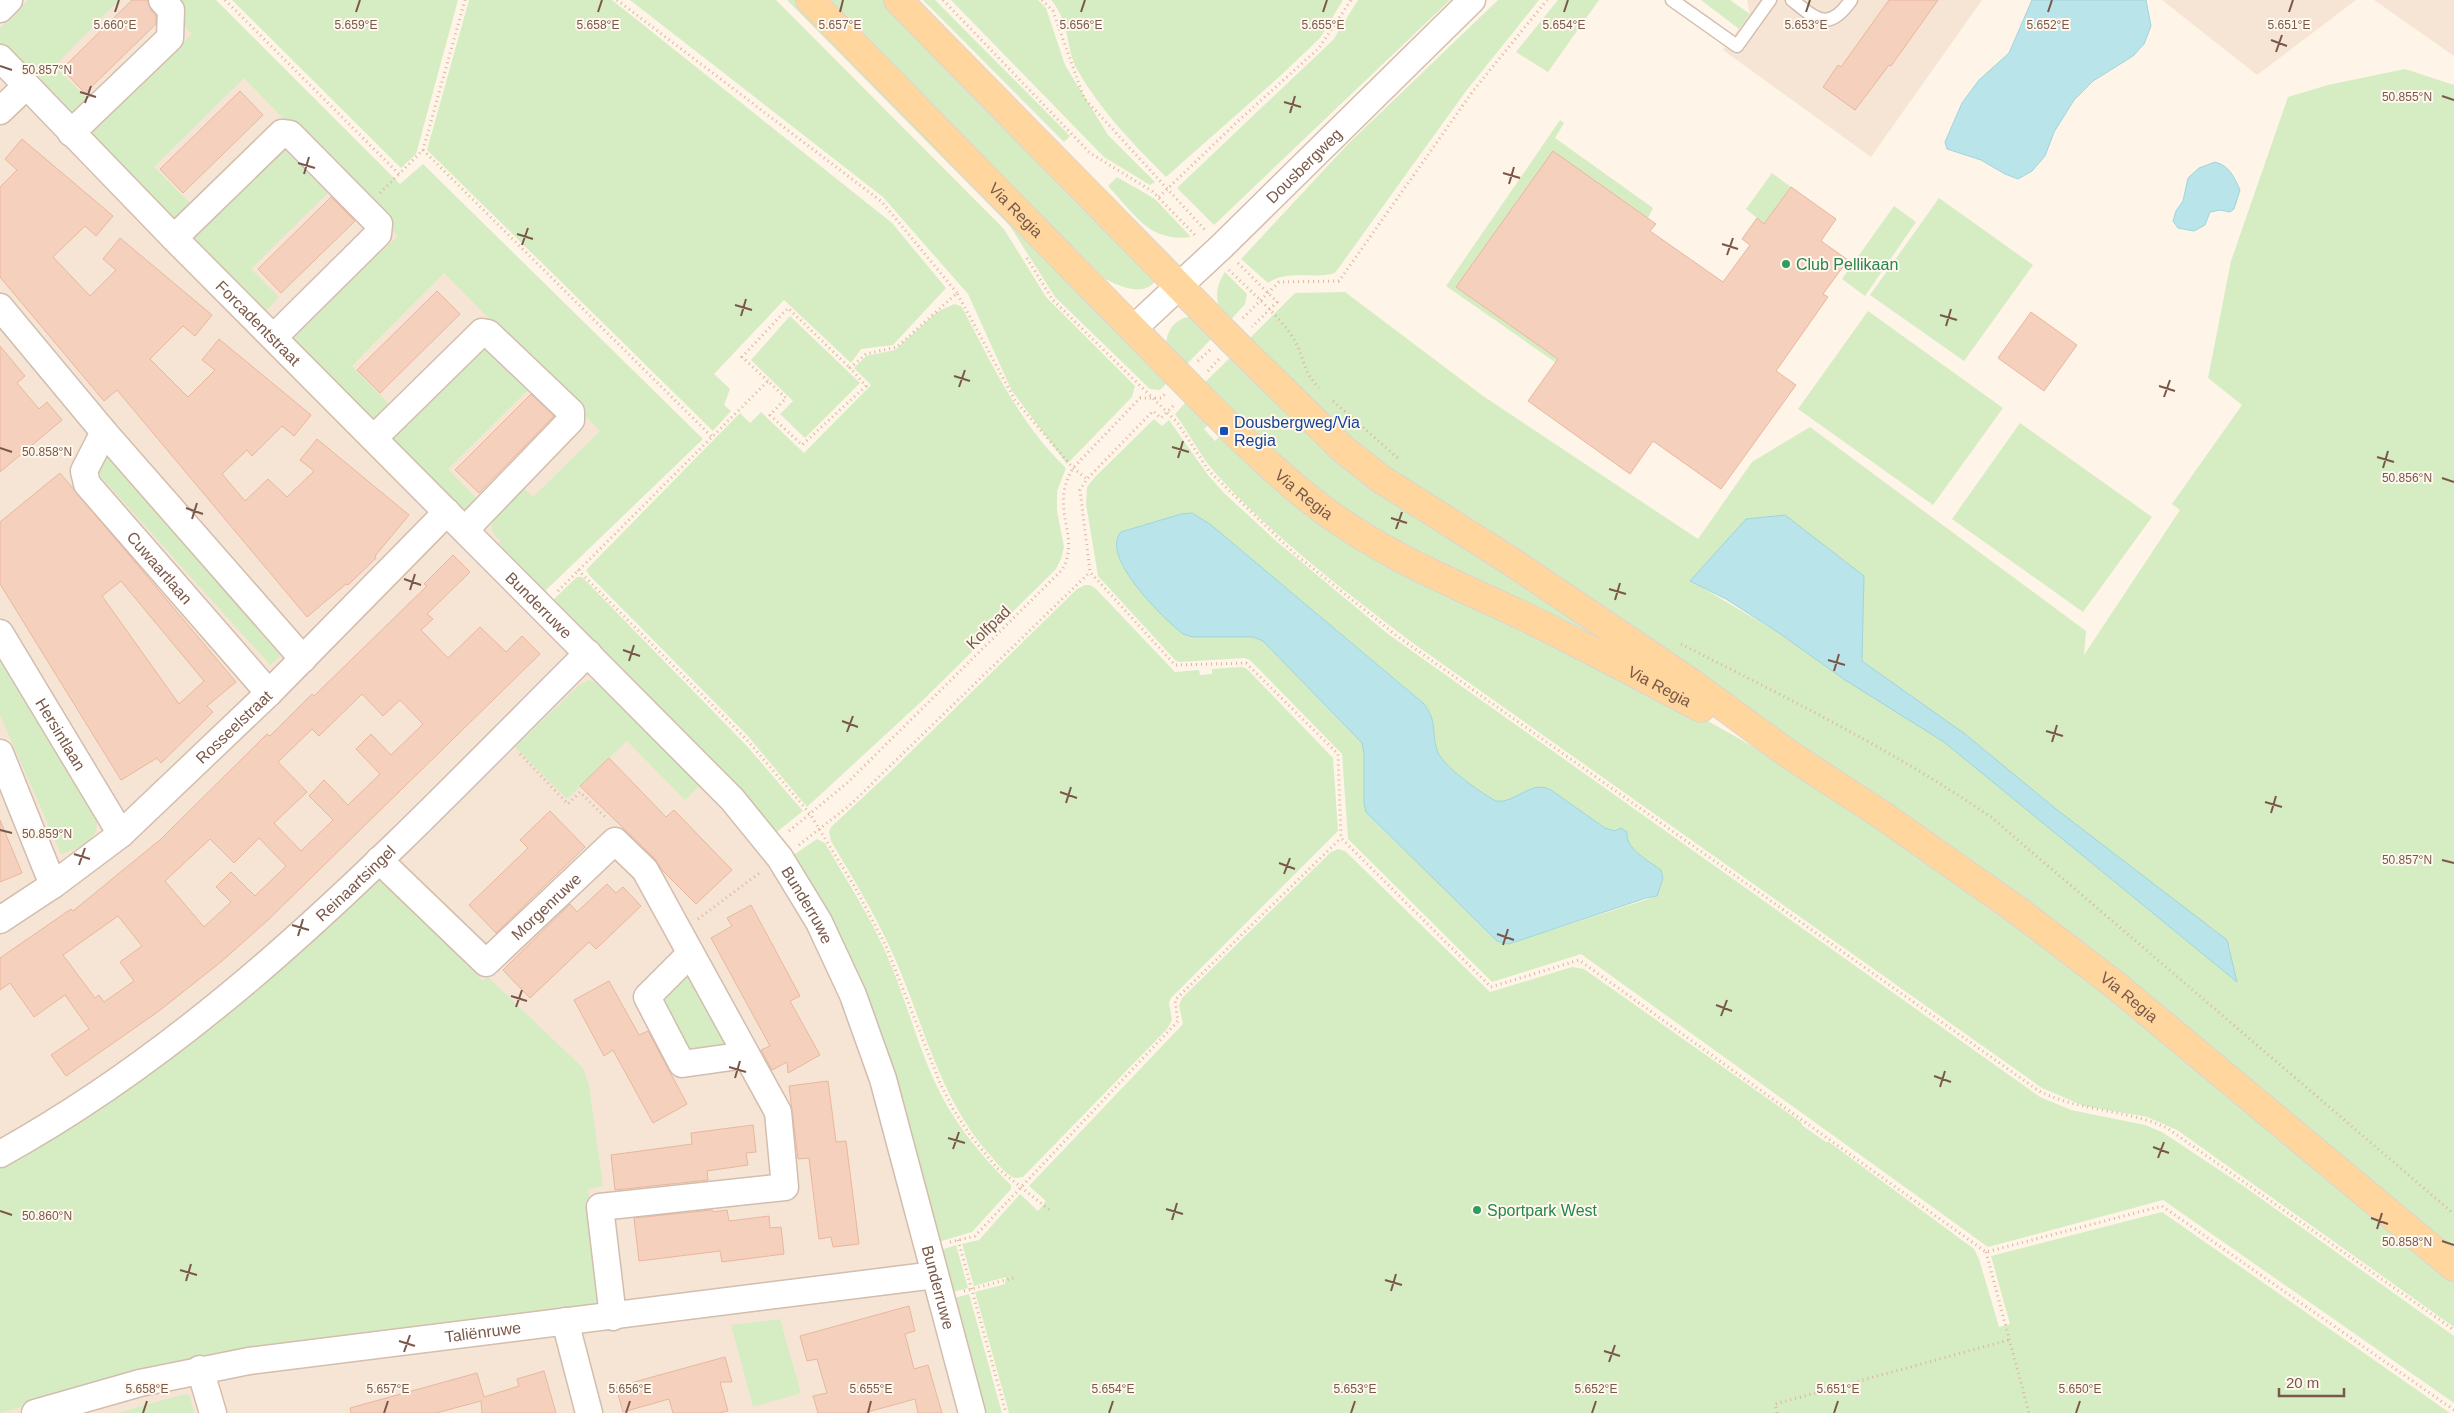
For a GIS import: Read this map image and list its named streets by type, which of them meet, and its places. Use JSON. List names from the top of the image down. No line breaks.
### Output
{"streets":{"main road":["Via Regia"],"street":["Dousbergweg","Forcadentstraat","Cuwaartlaan","Bunderruwe","Rosseelstraat","Hersintlaan","Reinaartsingel","Morgenruwe","Taliënruwe"],"path":["Kolfpad"]},"crossings":[["Dousbergweg","Via Regia"],["Forcadentstraat","Bunderruwe"],["Forcadentstraat","Rosseelstraat"],["Cuwaartlaan","Rosseelstraat"],["Bunderruwe","Kolfpad"],["Bunderruwe","Rosseelstraat"],["Bunderruwe","Reinaartsingel"],["Bunderruwe","Taliënruwe"],["Rosseelstraat","Hersintlaan"],["Reinaartsingel","Morgenruwe"]],"places":{"other":["Club Pellikaan","Sportpark West"],"transit":["Dousbergweg/Via Regia"]},"scale_bar":"20 m","coordinates":["5.660°E","5.659°E","5.658°E","5.657°E","5.656°E","5.655°E","5.654°E","5.653°E","5.652°E","5.651°E","50.857°N","50.855°N","50.858°N","50.856°N","50.859°N","50.860°N","5.650°E"]}
